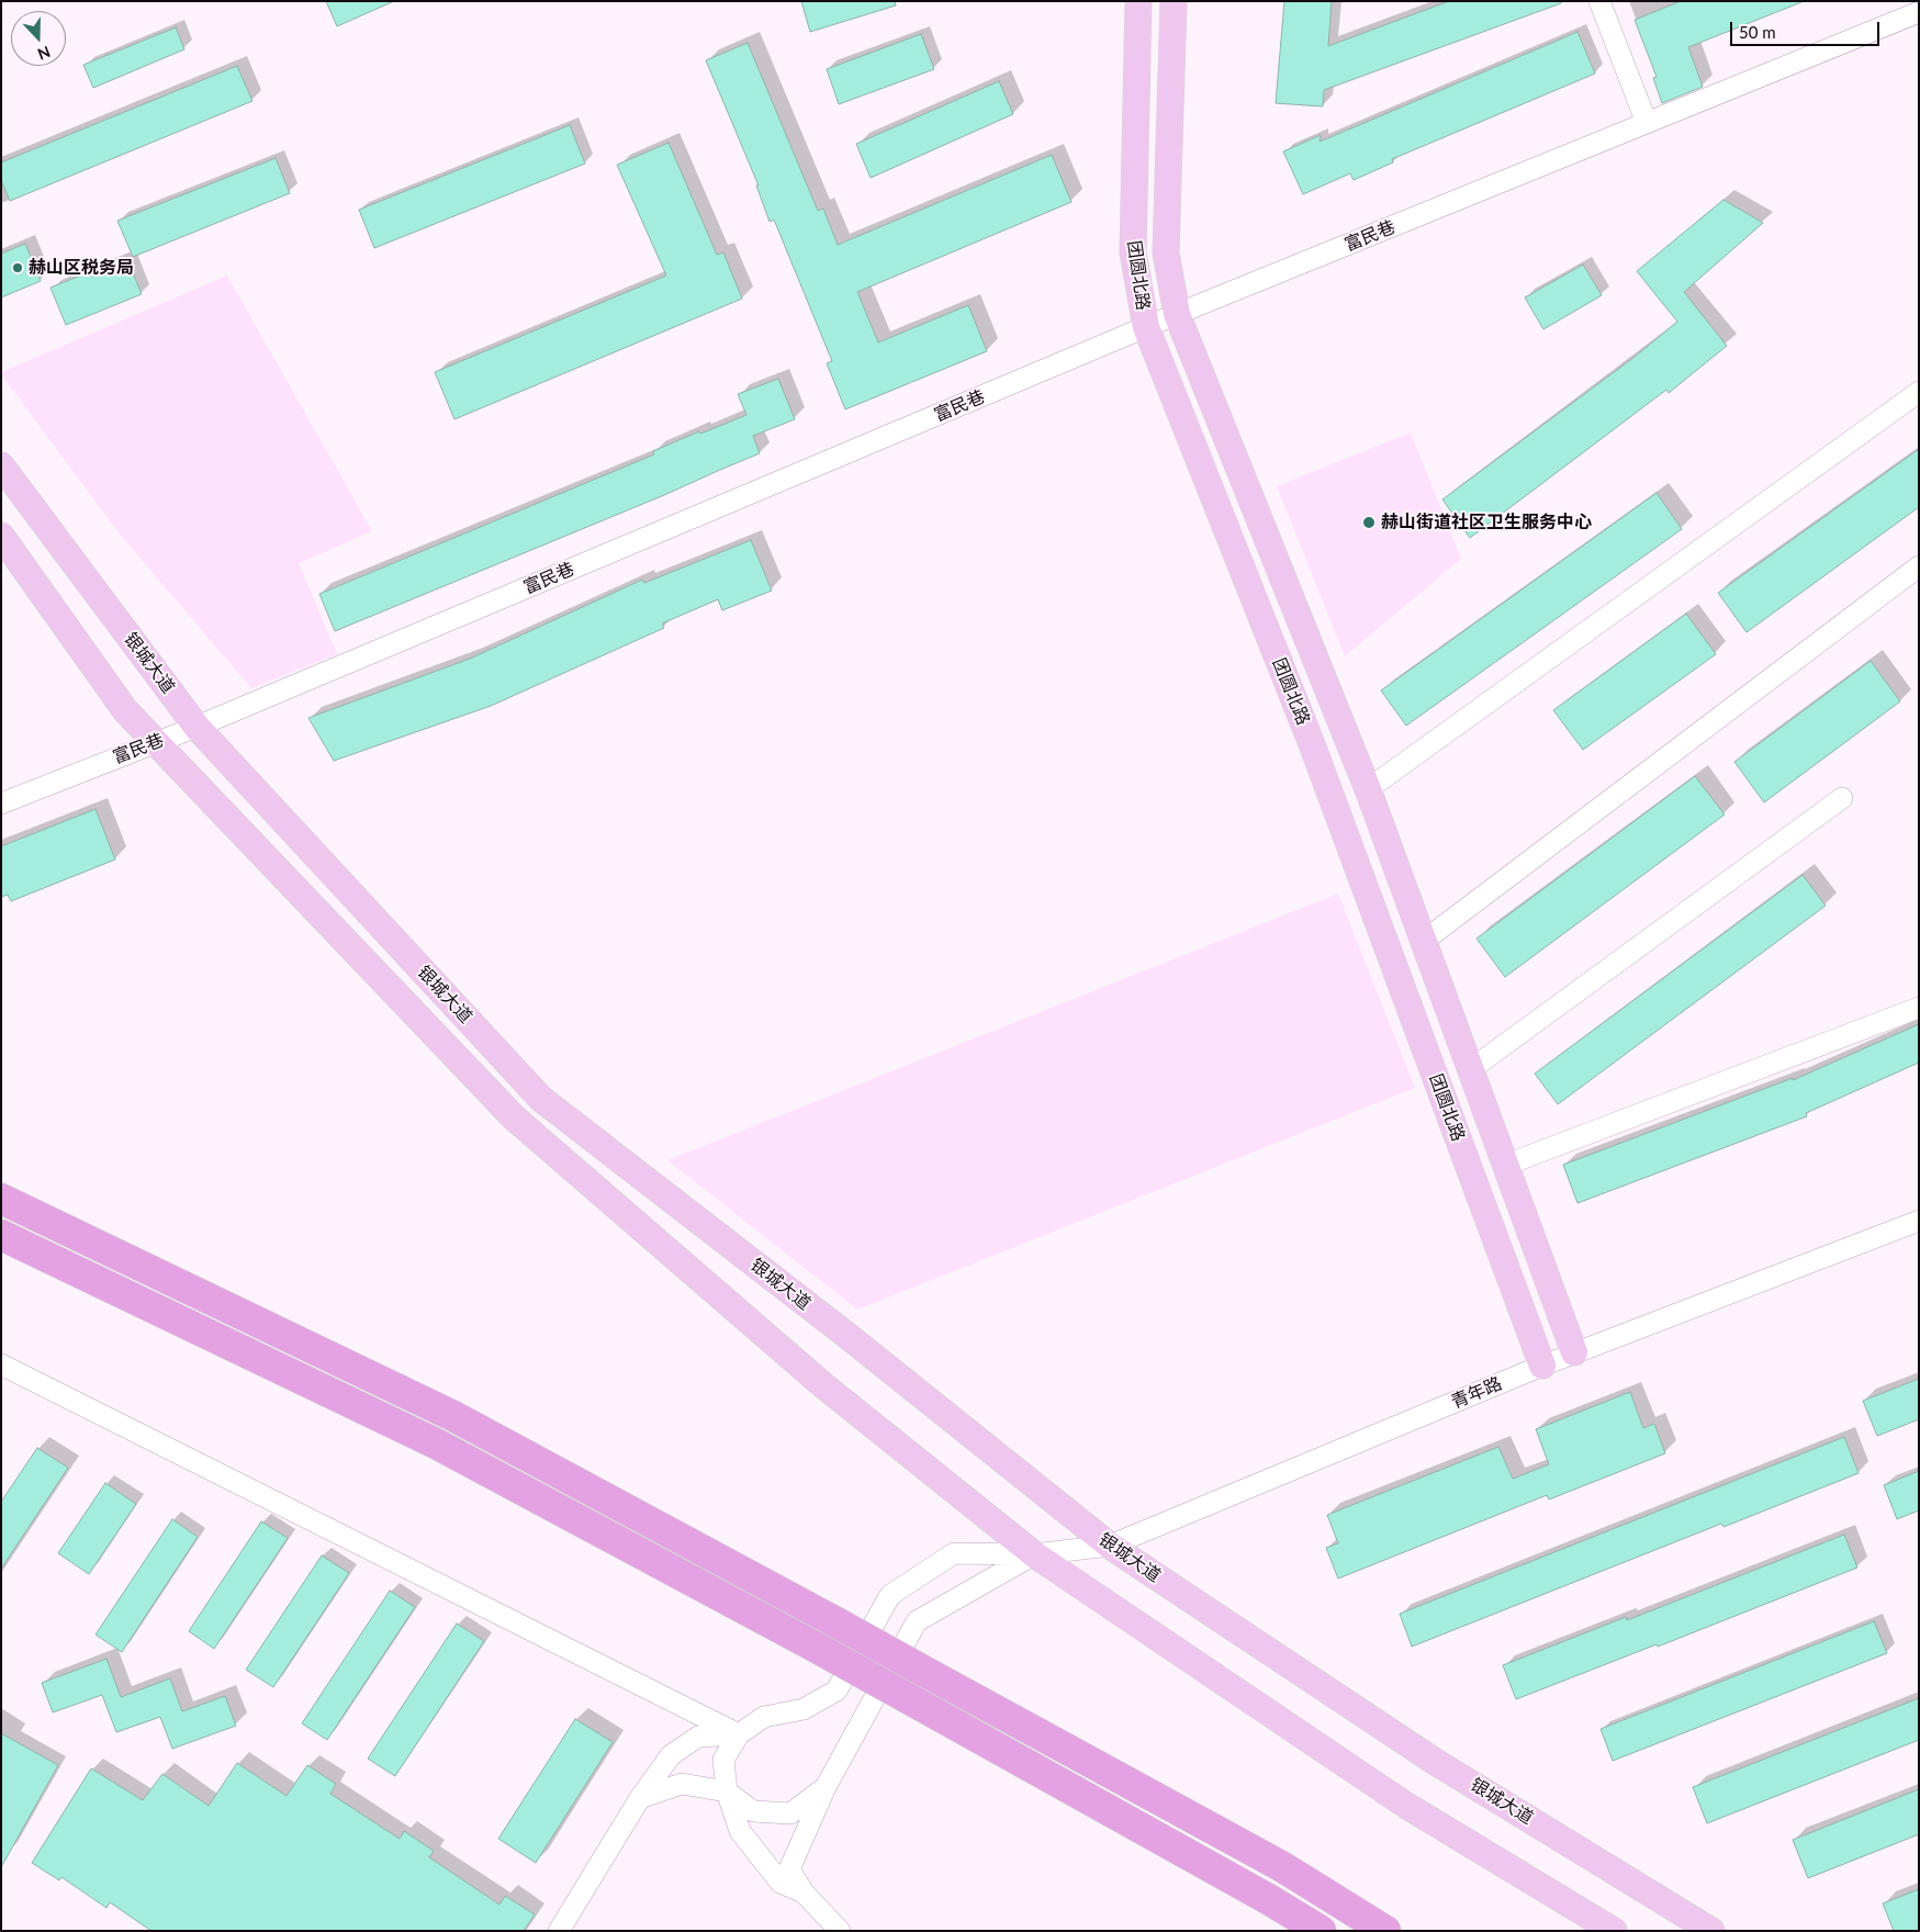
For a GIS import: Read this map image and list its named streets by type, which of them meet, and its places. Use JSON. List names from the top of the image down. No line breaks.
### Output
{"streets":{"main road":["团圆北路","银城大道"],"street":["富民巷","青年路"]},"crossings":[["富民巷","团圆北路"],["富民巷","银城大道"],["团圆北路","青年路"],["银城大道","青年路"]],"places":["赫山区税务局","赫山街道社区卫生服务中心"],"scale_bar":"50 m","north":"bottom"}
